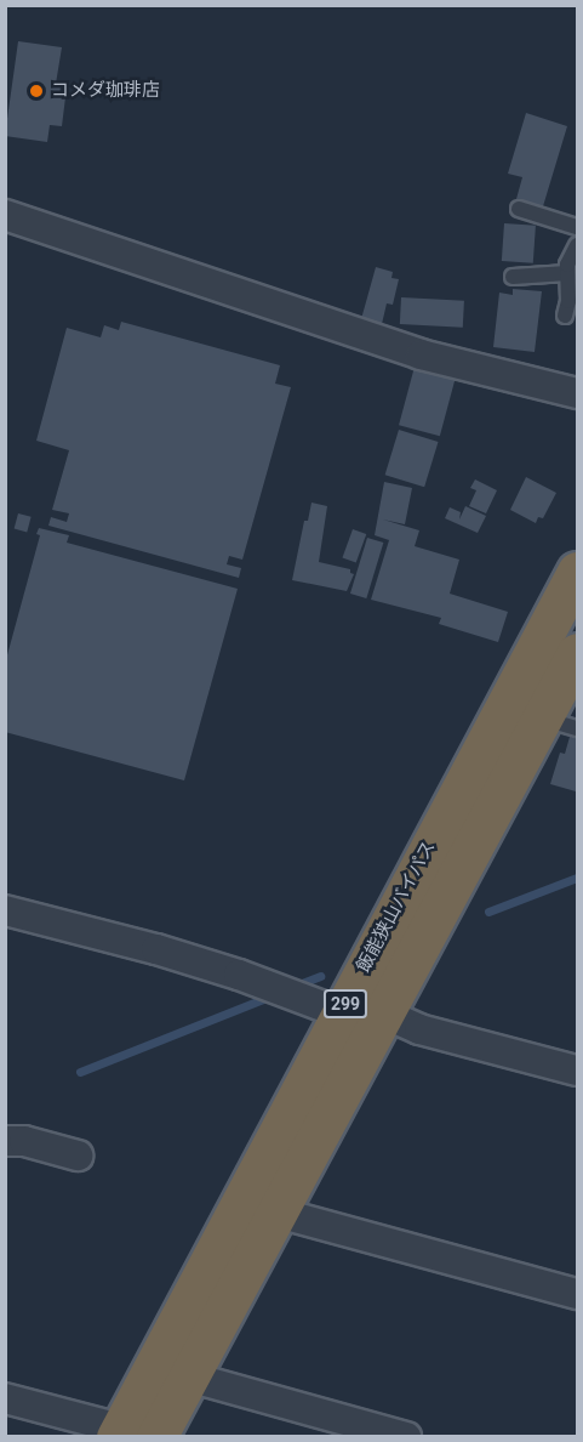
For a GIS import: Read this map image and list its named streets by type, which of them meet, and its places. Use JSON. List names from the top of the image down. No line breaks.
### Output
{"streets":{"highway":["飯能狭山バイパス","299"]},"crossings":[["飯能狭山バイパス","299"]],"places":["コメダ珈琲店"]}
